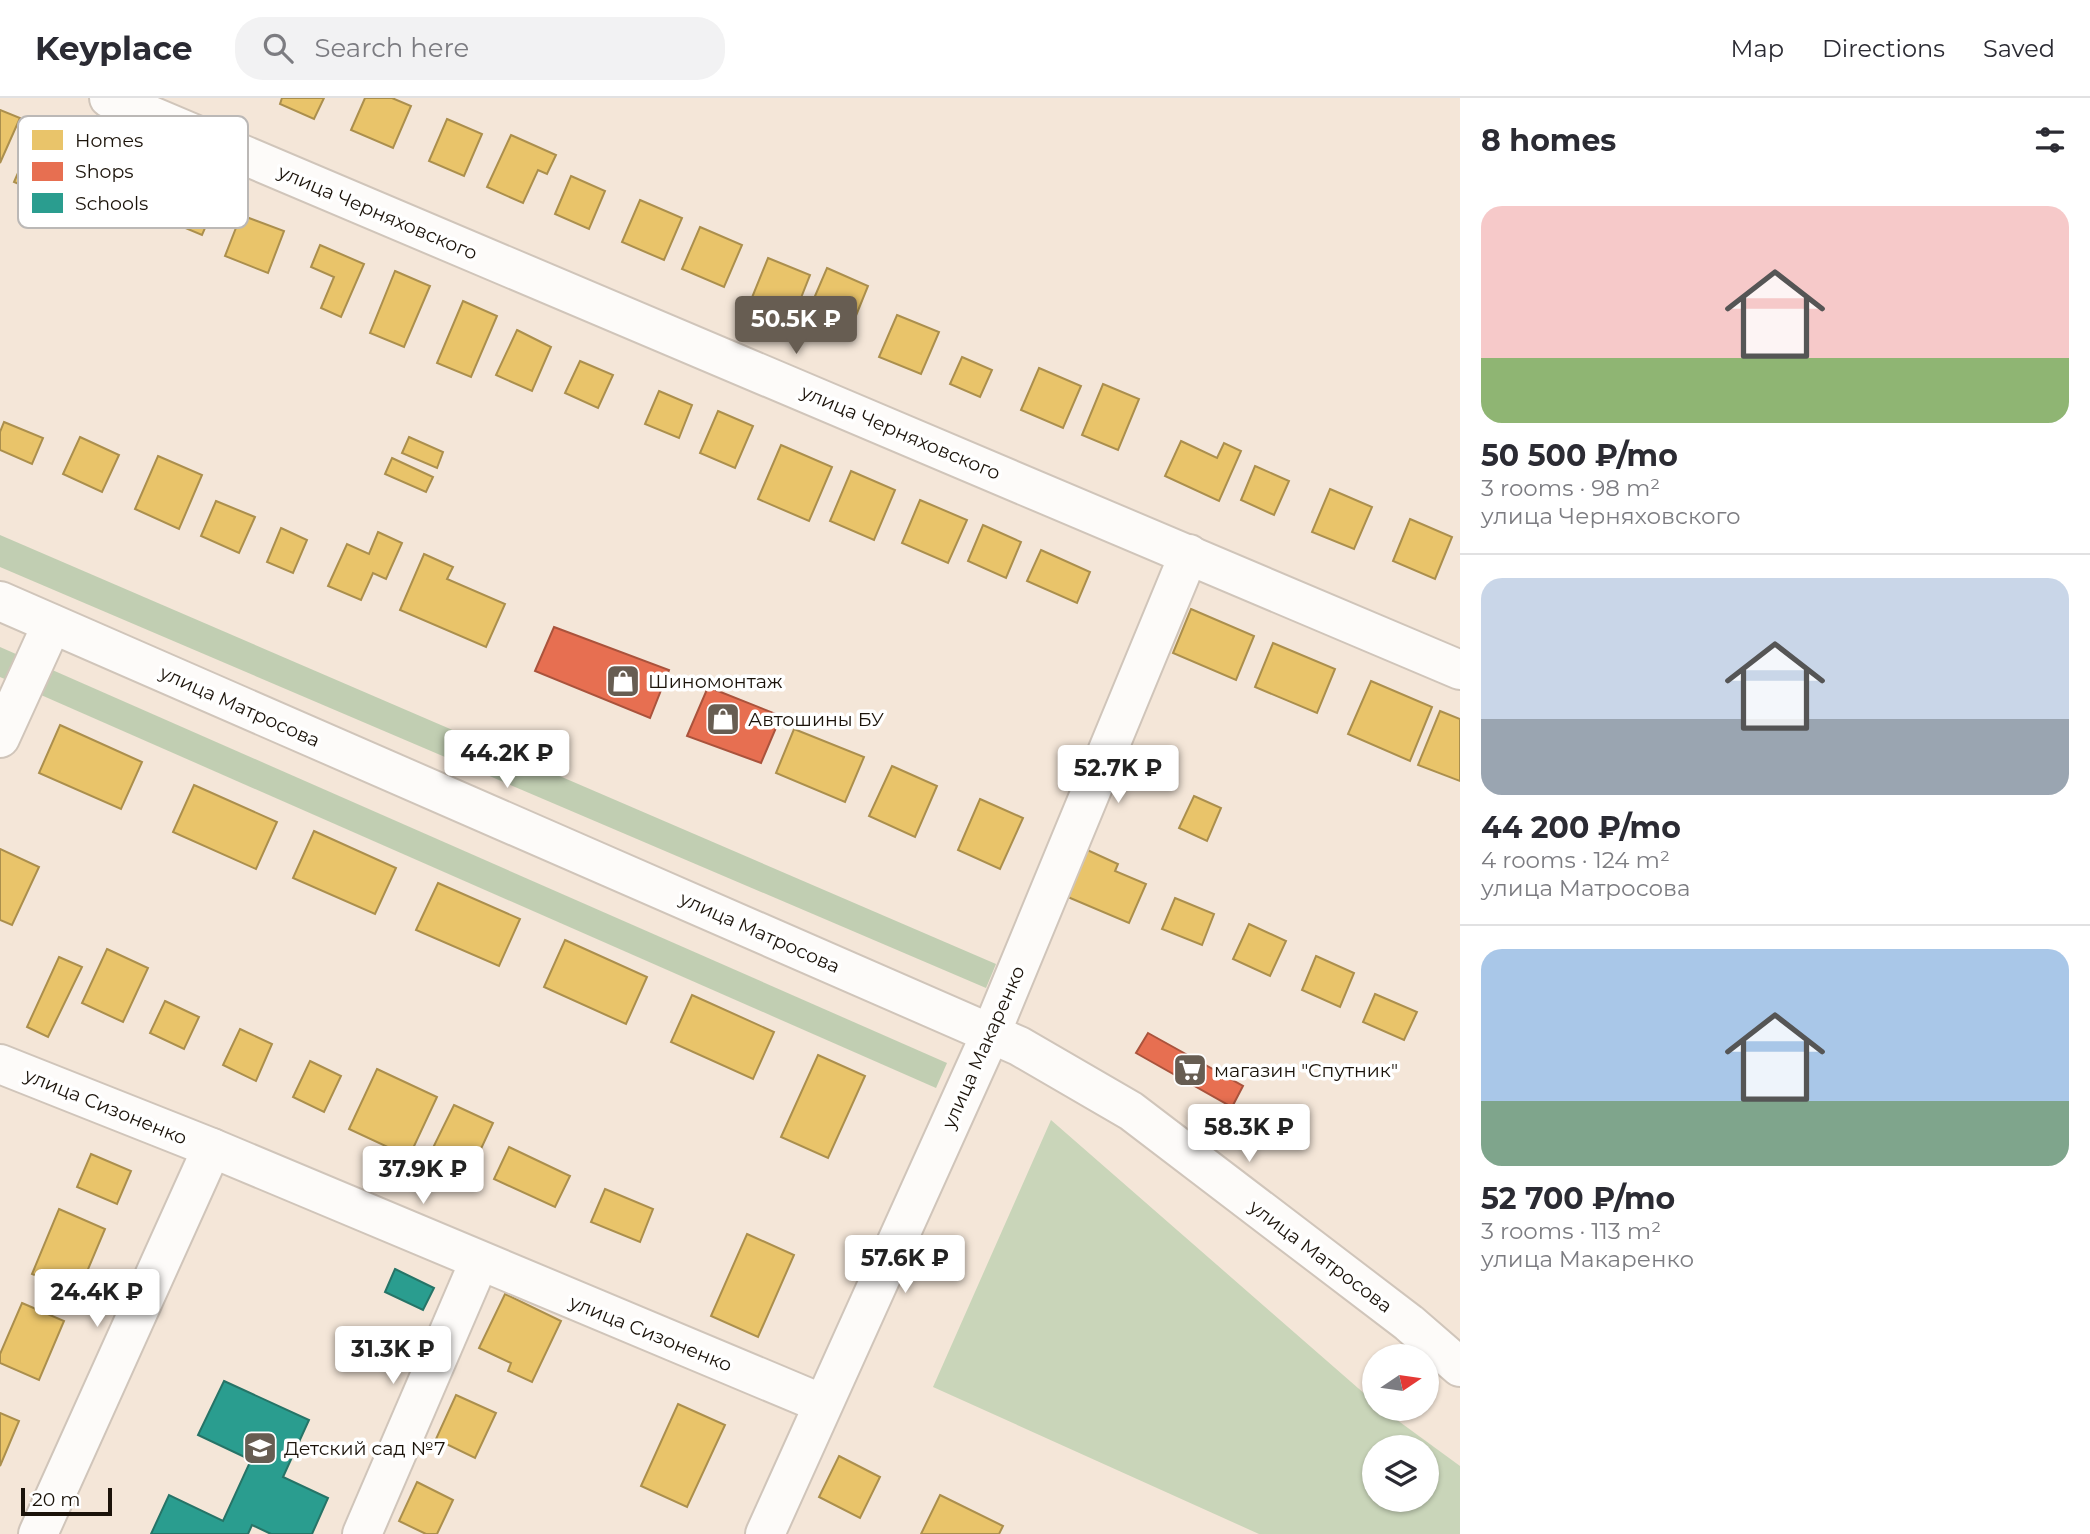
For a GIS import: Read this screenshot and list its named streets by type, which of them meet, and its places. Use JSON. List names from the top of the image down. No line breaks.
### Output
{"streets":{"street":["улица Черняховского","улица Матросова","улица Макаренко","улица Сизоненко"]},"crossings":[["улица Черняховского","улица Макаренко"],["улица Матросова","улица Макаренко"],["улица Макаренко","улица Сизоненко"]],"places":{"shop":["Шиномонтаж","Автошины БУ"],"supermarket":["магазин \"Спутник\""],"school or university":["Детский сад №7"]},"legend":["Homes","Shops","Schools"],"scale_bar":"20 m","north":"right","page":{"header":"Keyplace","search":"Search here","nav":["Map","Directions","Saved"],"heading":"8 homes","list":[{"name":"50 500 ₽/mo","note":"3 rooms · 98 m² · улица Черняховского"},{"name":"44 200 ₽/mo","note":"4 rooms · 124 m² · улица Матросова"},{"name":"52 700 ₽/mo","note":"3 rooms · 113 m² · улица Макаренко"}],"price":["50.5K ₽","44.2K ₽","52.7K ₽","58.3K ₽","37.9K ₽","57.6K ₽","24.4K ₽","31.3K ₽"],"scale":"20 m"}}
